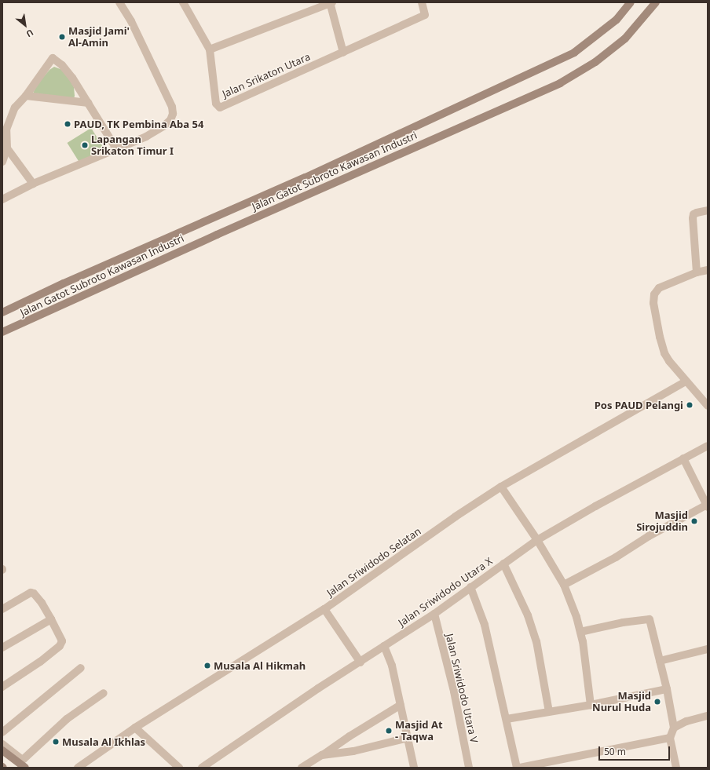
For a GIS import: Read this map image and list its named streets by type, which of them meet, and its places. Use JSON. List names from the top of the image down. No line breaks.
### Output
{"streets":{"street":["Jalan Srikaton Utara","Jalan Gatot Subroto Kawasan Industri","Jalan Sriwidodo Selatan","Jalan Sriwidodo Utara X","Jalan Sriwidodo Utara V"]},"crossings":[["Jalan Sriwidodo Utara X","Jalan Sriwidodo Utara V"]],"places":["Masjid Jami' Al-Amin","PAUD, TK Pembina Aba 54","Lapangan Srikaton Timur I","Pos PAUD Pelangi","Masjid Sirojuddin","Musala Al Hikmah","Masjid Nurul Huda","Masjid At - Taqwa","Musala Al Ikhlas"],"scale_bar":"50 m","north":"bottom right"}
